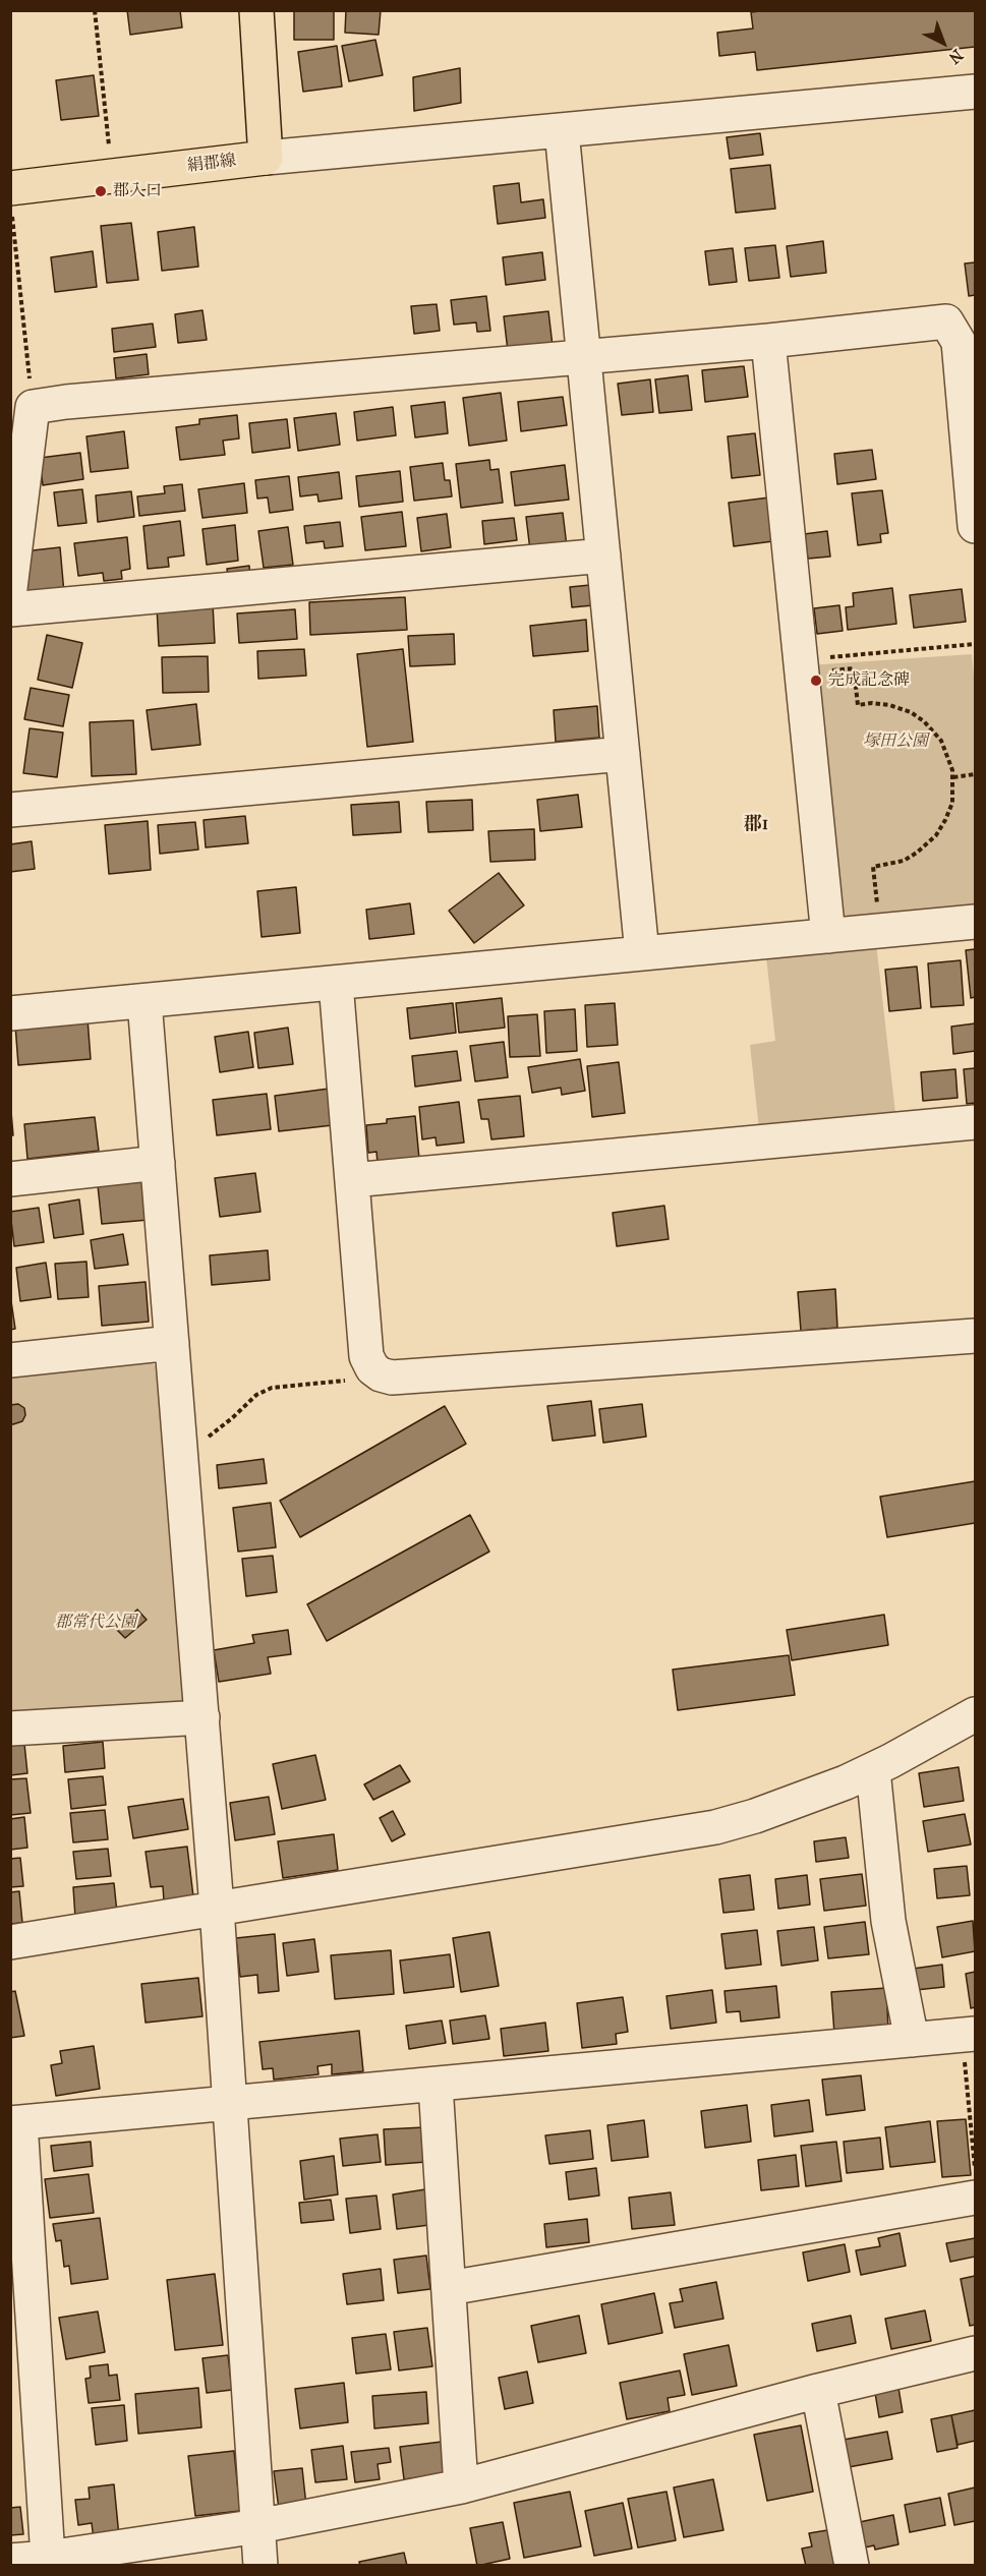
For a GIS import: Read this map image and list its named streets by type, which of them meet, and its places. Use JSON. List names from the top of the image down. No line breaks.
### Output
{"streets":{"main road":["絹郡線"]},"districts":["郡1"],"parks":["塚田公園","郡常代公園"],"places":["郡入口","完成記念碑"],"north":"bottom right"}
